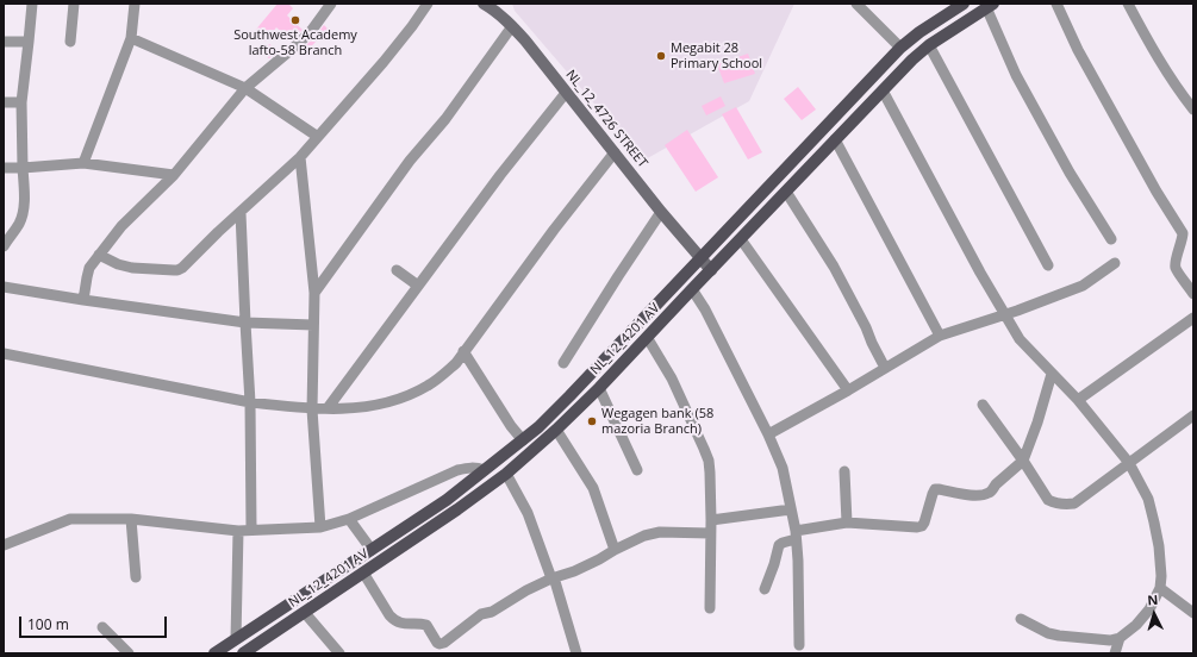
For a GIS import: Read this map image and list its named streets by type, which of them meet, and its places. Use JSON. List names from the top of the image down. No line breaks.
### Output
{"streets":{"main road":["NL_12_4201 AV"],"street":["NL_12_4726 STREET"]},"crossings":[["NL_12_4726 STREET","NL_12_4201 AV"]],"places":["Southwest Academy lafto-58 Branch","Megabit 28 Primary School","Wegagen bank (58 mazoria Branch)"],"scale_bar":"100 m","north":"top"}
